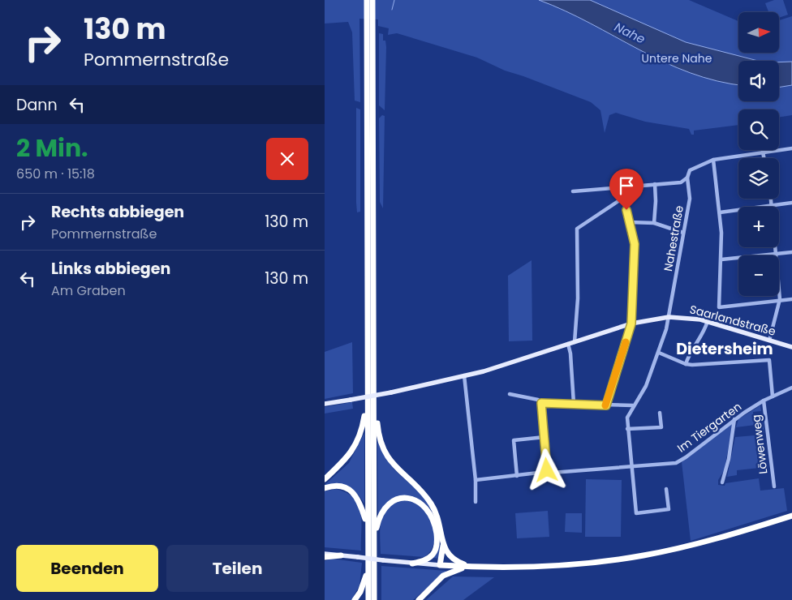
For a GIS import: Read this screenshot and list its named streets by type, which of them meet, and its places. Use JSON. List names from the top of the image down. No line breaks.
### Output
{"streets":{"main road":["Saarlandstraße"],"street":["Nahestraße","Im Tiergarten","Löwenweg"]},"crossings":[["Nahestraße","Saarlandstraße"],["Nahestraße","Im Tiergarten"],["Im Tiergarten","Löwenweg"]],"districts":["Dietersheim"],"water":["Nahe"],"parks":["Untere Nahe"],"north":"right","page":{"turn":["130 m","Pommernstraße"],"map_buttons":["+","−"],"then":"Dann","heading":["2 Min.","650 m · 15:18"],"list":[{"name":"Rechts abbiegen","note":"Pommernstraße","value":"130 m"},{"name":"Links abbiegen","note":"Am Graben","value":"130 m"}],"buttons":["Beenden","Teilen"]}}
